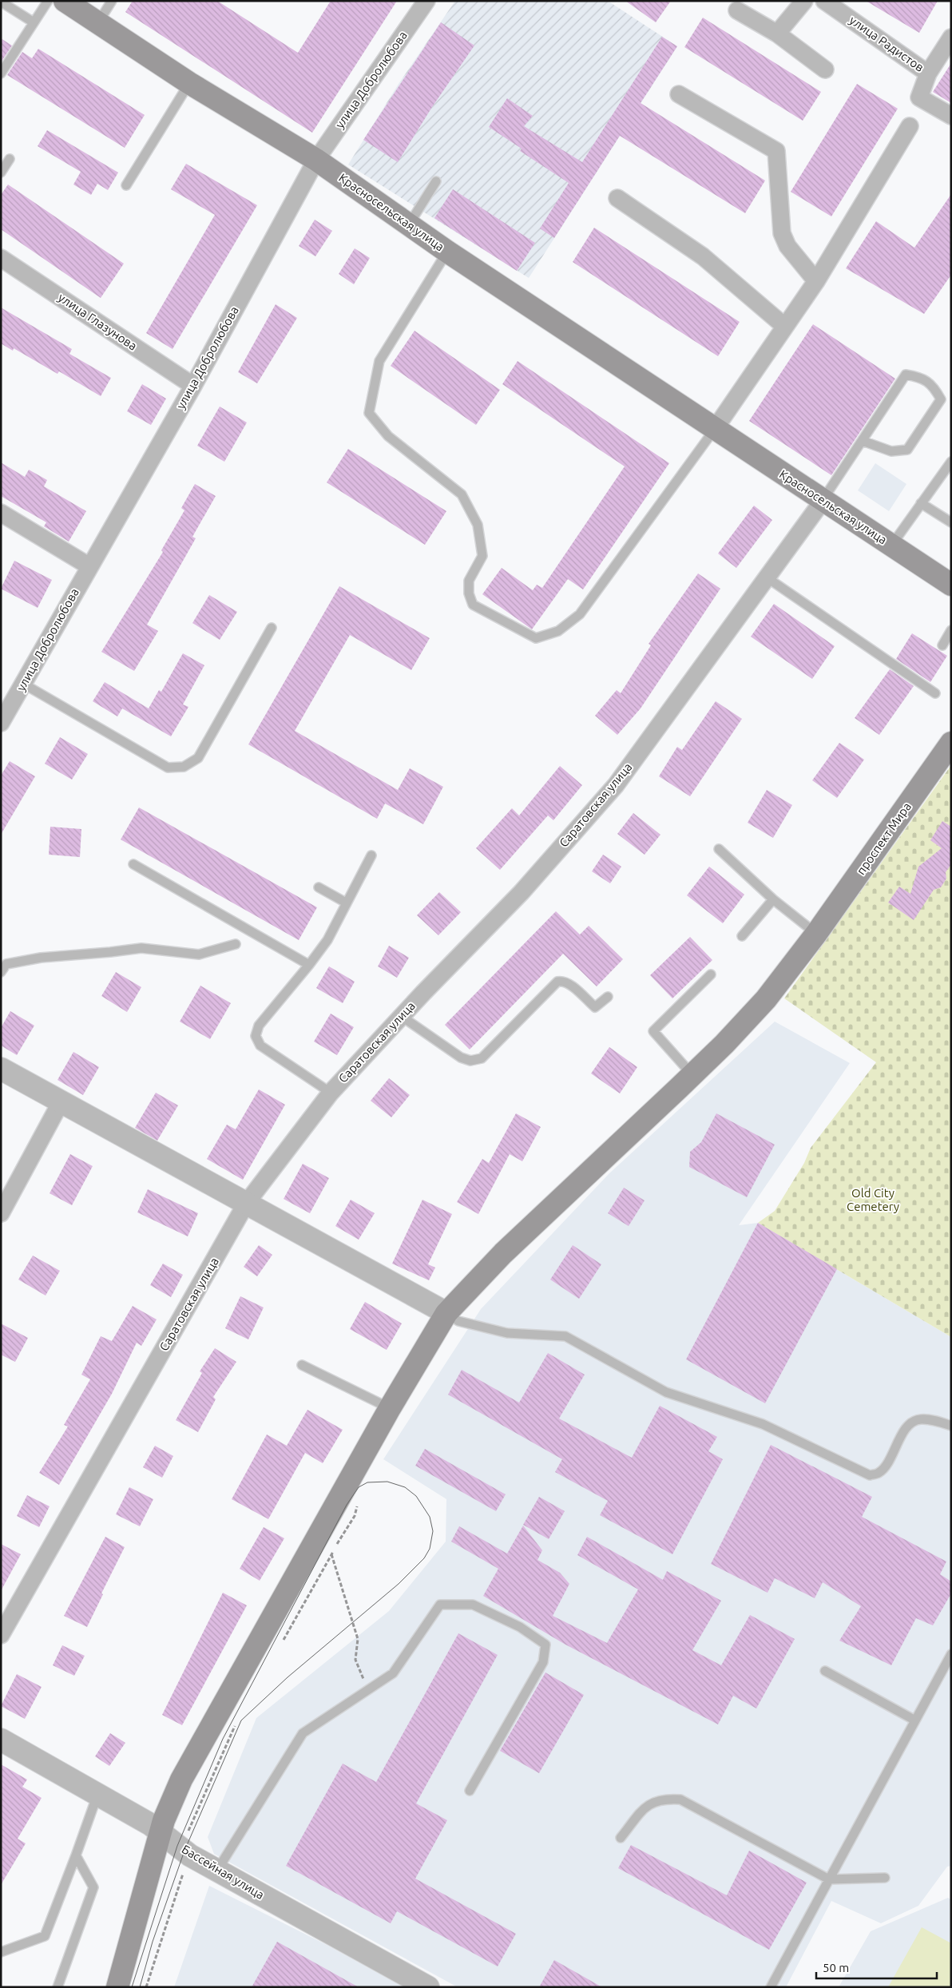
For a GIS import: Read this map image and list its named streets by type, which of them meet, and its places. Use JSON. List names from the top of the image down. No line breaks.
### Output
{"streets":{"main road":["Красносельская улица","проспект Мира"],"street":["улица Радистов","улица Добролюбова","улица Глазунова","Саратовская улица","Бассейная улица"]},"crossings":[["улица Добролюбова","Красносельская улица"],["улица Добролюбова","улица Глазунова"],["Красносельская улица","Саратовская улица"],["проспект Мира","Бассейная улица"]],"parks":["Old City Cemetery"],"scale_bar":"50 m"}
